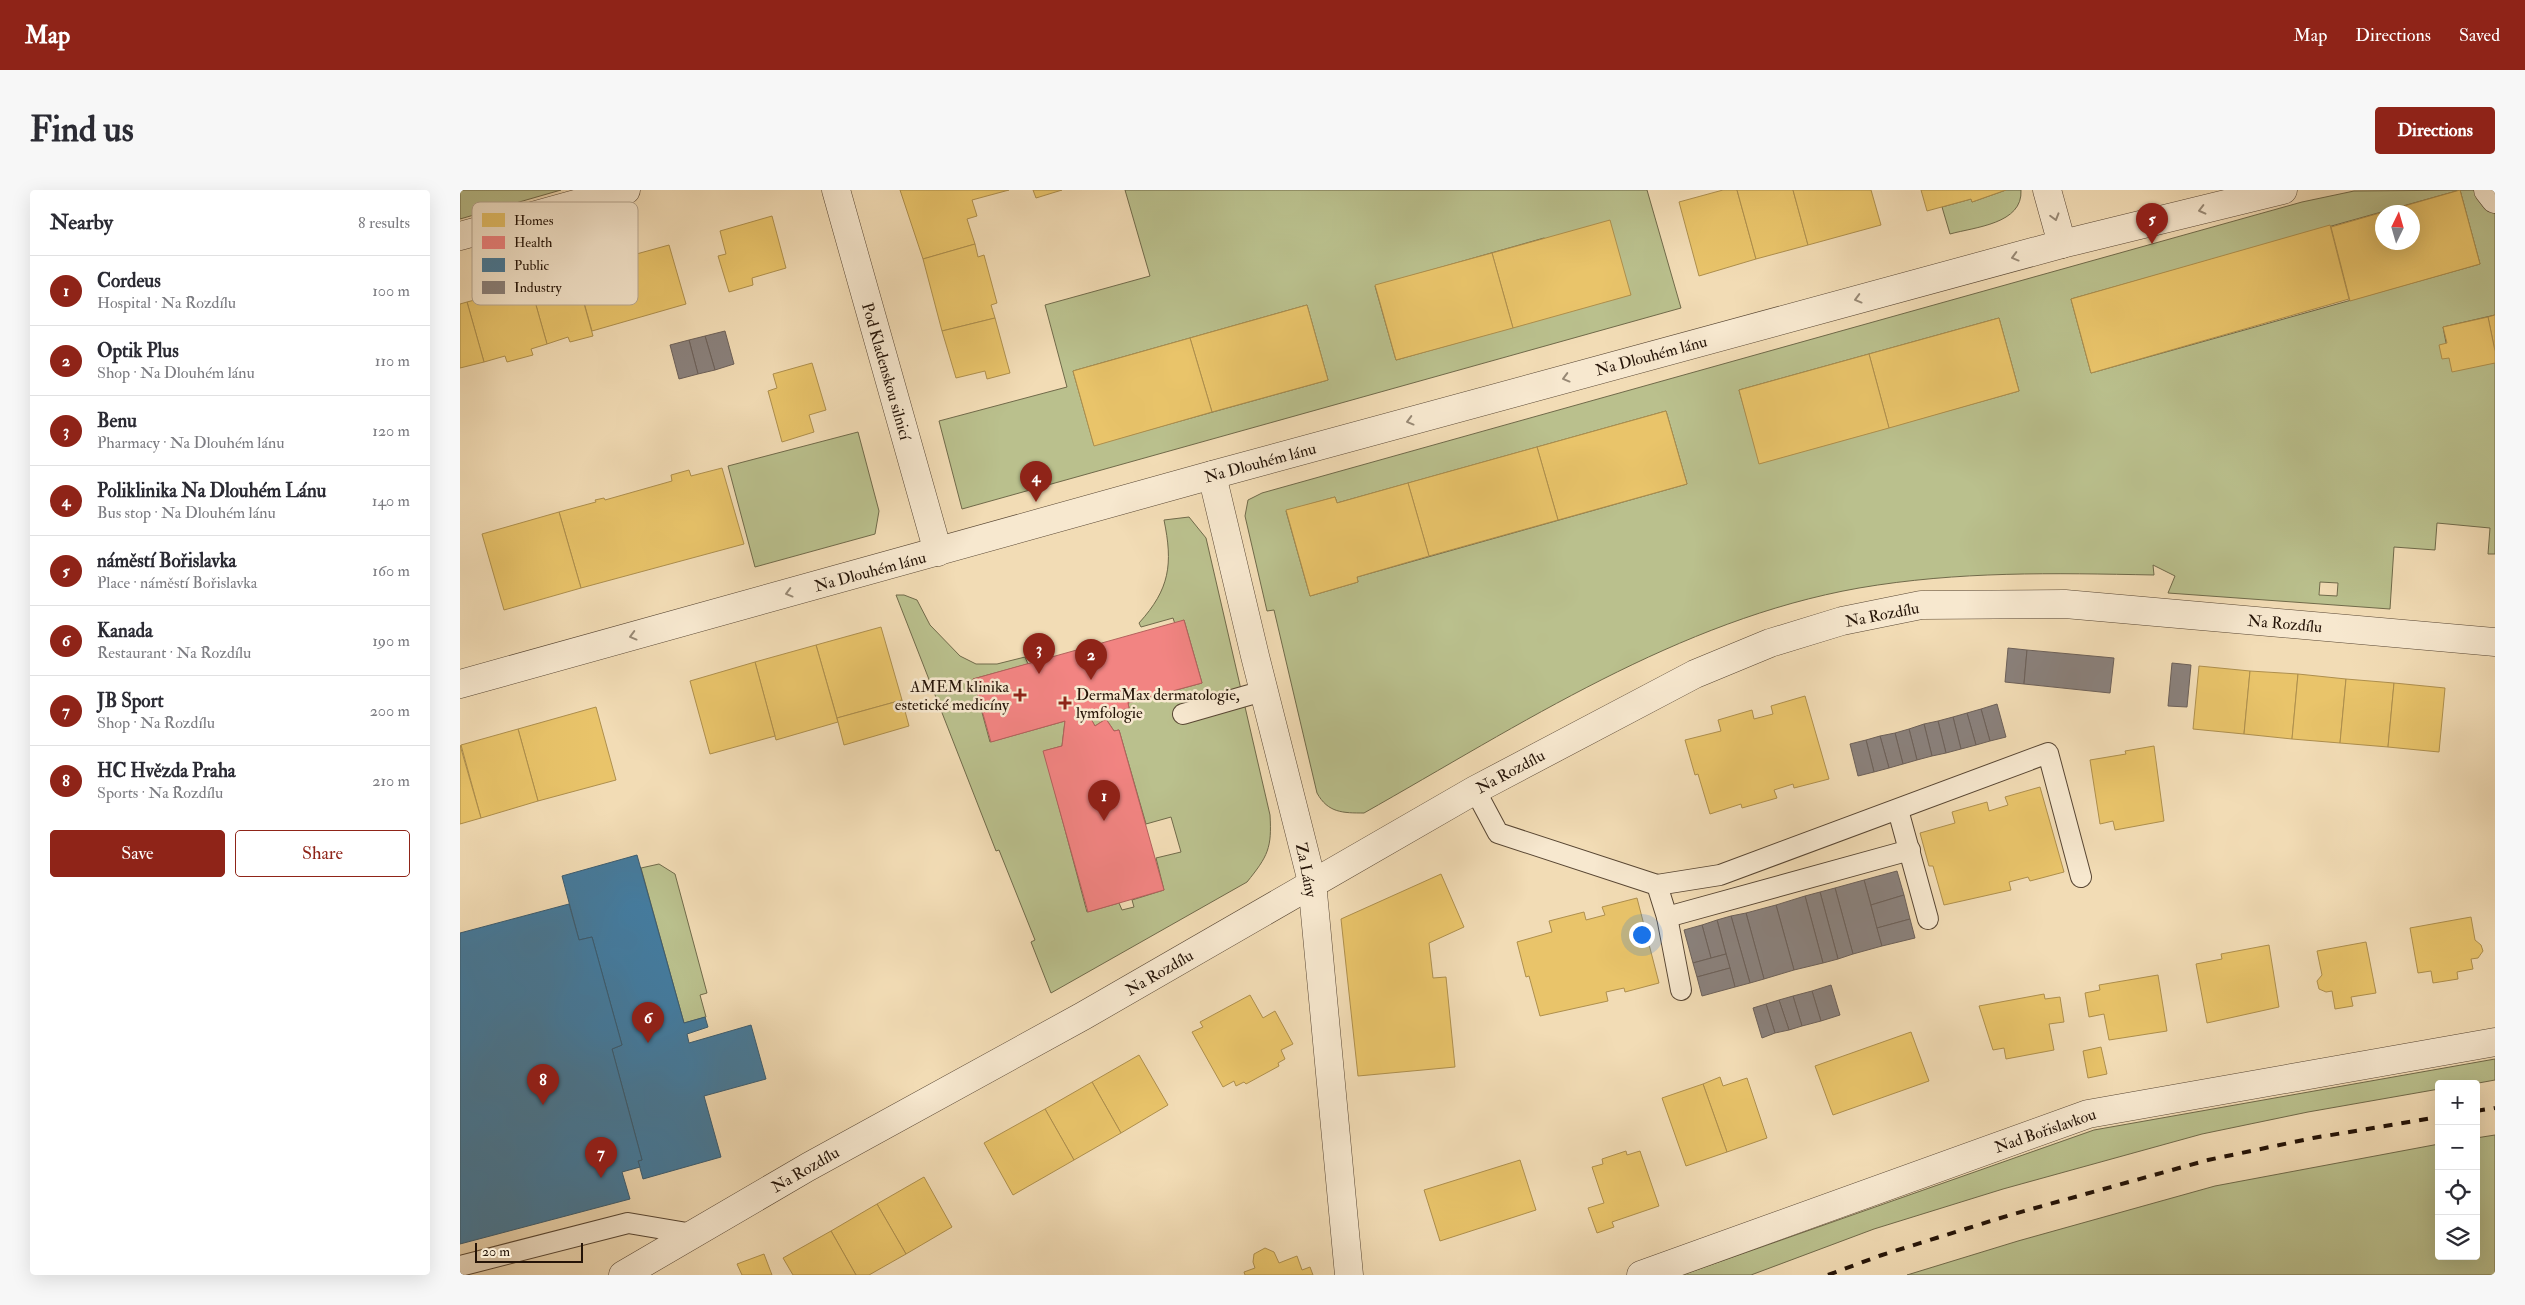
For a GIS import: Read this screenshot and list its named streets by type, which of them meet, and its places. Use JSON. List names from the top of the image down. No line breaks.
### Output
{"streets":{"street":["Na Dlouhém lánu","Pod Kladenskou silnicí","Na Rozdílu","Za Lány","Nad Bořislavkou"]},"crossings":[["Na Dlouhém lánu","Pod Kladenskou silnicí"],["Na Dlouhém lánu","Za Lány"],["Na Rozdílu","Za Lány"]],"one_way":["Na Dlouhém lánu"],"places":{"health":["AMEM klinika estetické medicíny","DermaMax dermatologie, lymfologie"]},"legend":["Homes","Health","Public","Industry"],"scale_bar":"20 m","north":"top","page":{"header":"Map","nav":["Map","Directions","Saved"],"buttons":["Directions",["Save","Share"]],"title":"Find us","heading":["Nearby","8 results"],"pins":["5","4","3","2","1","6","8","7"],"list":[{"mark":"1","name":"Cordeus","note":"Hospital · Na Rozdílu","value":"100 m"},{"mark":"2","name":"Optik Plus","note":"Shop · Na Dlouhém lánu","value":"110 m"},{"mark":"3","name":"Benu","note":"Pharmacy · Na Dlouhém lánu","value":"120 m"},{"mark":"4","name":"Poliklinika Na Dlouhém Lánu","note":"Bus stop · Na Dlouhém lánu","value":"140 m"},{"mark":"5","name":"náměstí Bořislavka","note":"Place · náměstí Bořislavka","value":"160 m"},{"mark":"6","name":"Kanada","note":"Restaurant · Na Rozdílu","value":"190 m"},{"mark":"7","name":"JB Sport","note":"Shop · Na Rozdílu","value":"200 m"},{"mark":"8","name":"HC Hvězda Praha","note":"Sports · Na Rozdílu","value":"210 m"}],"map_buttons":["+","−"],"scale":"20 m"}}
